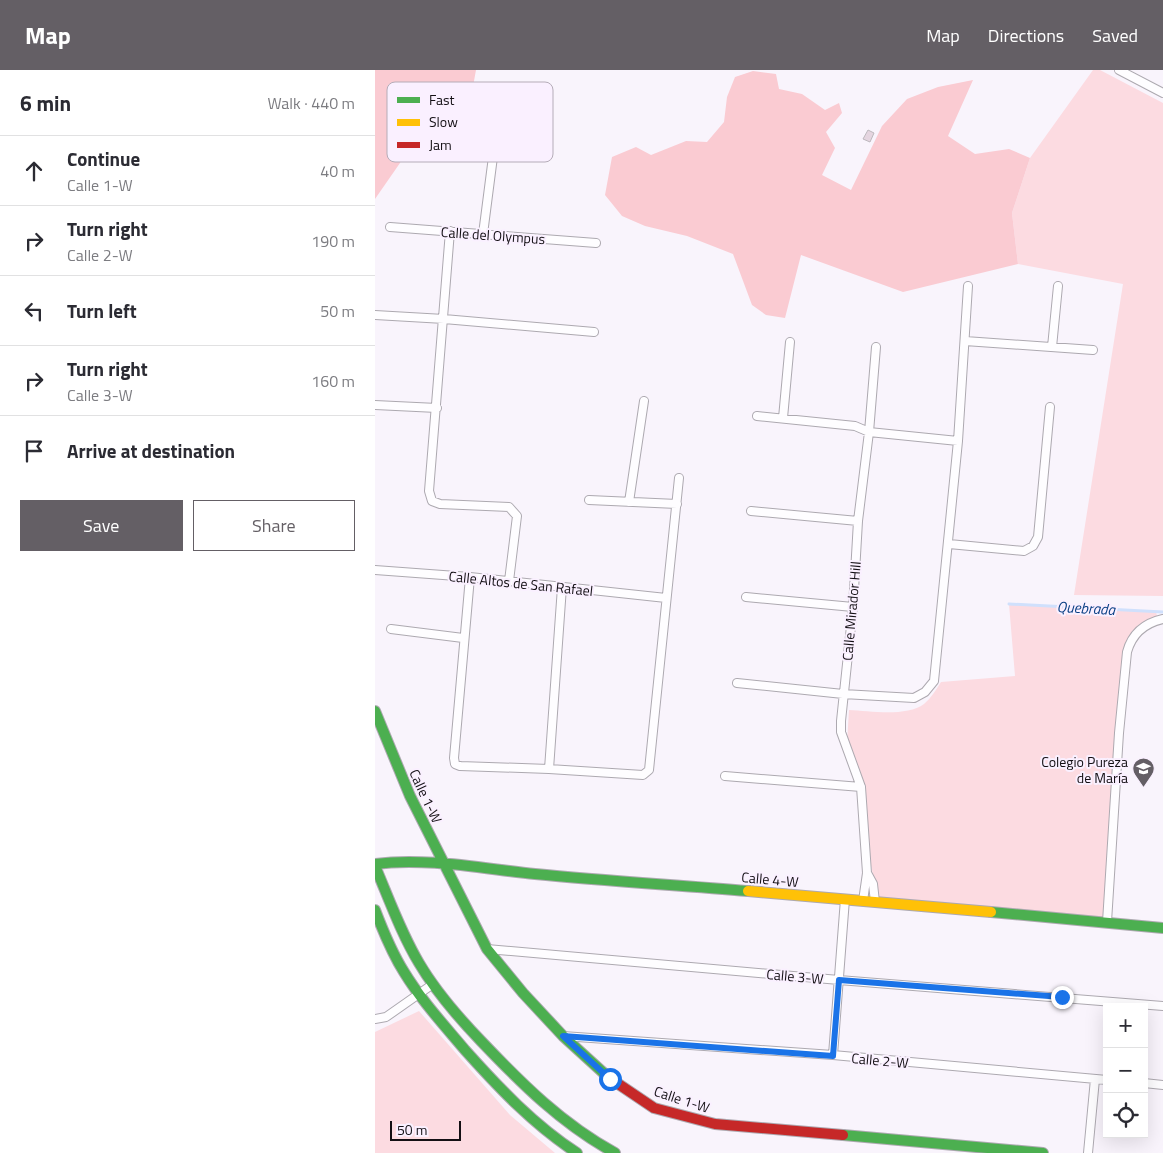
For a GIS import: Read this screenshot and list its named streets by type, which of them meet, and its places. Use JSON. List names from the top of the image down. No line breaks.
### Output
{"streets":{"street":["Calle del Olympus","Calle Altos de San Rafael","Calle Mirador Hill","Calle 1-W","Calle 4-W","Calle 3-W","Calle 2-W"]},"crossings":[["Calle Mirador Hill","Calle 4-W"],["Calle 1-W","Calle 4-W"],["Calle 1-W","Calle 3-W"],["Calle 1-W","Calle 2-W"]],"water":["Quebrada"],"places":{"school or university":["Colegio Pureza de María"]},"legend":["Fast","Slow","Jam"],"scale_bar":"50 m","page":{"header":"Map","nav":["Map","Directions","Saved"],"heading":["6 min","Walk · 440 m"],"list":[["Continue","Calle 1-W","40 m"],["Turn right","Calle 2-W","190 m"],["Turn left","50 m"],["Turn right","Calle 3-W","160 m"],"Arrive at destination"],"buttons":["Save","Share"],"map_buttons":["+","−"],"scale":"50 m"}}
